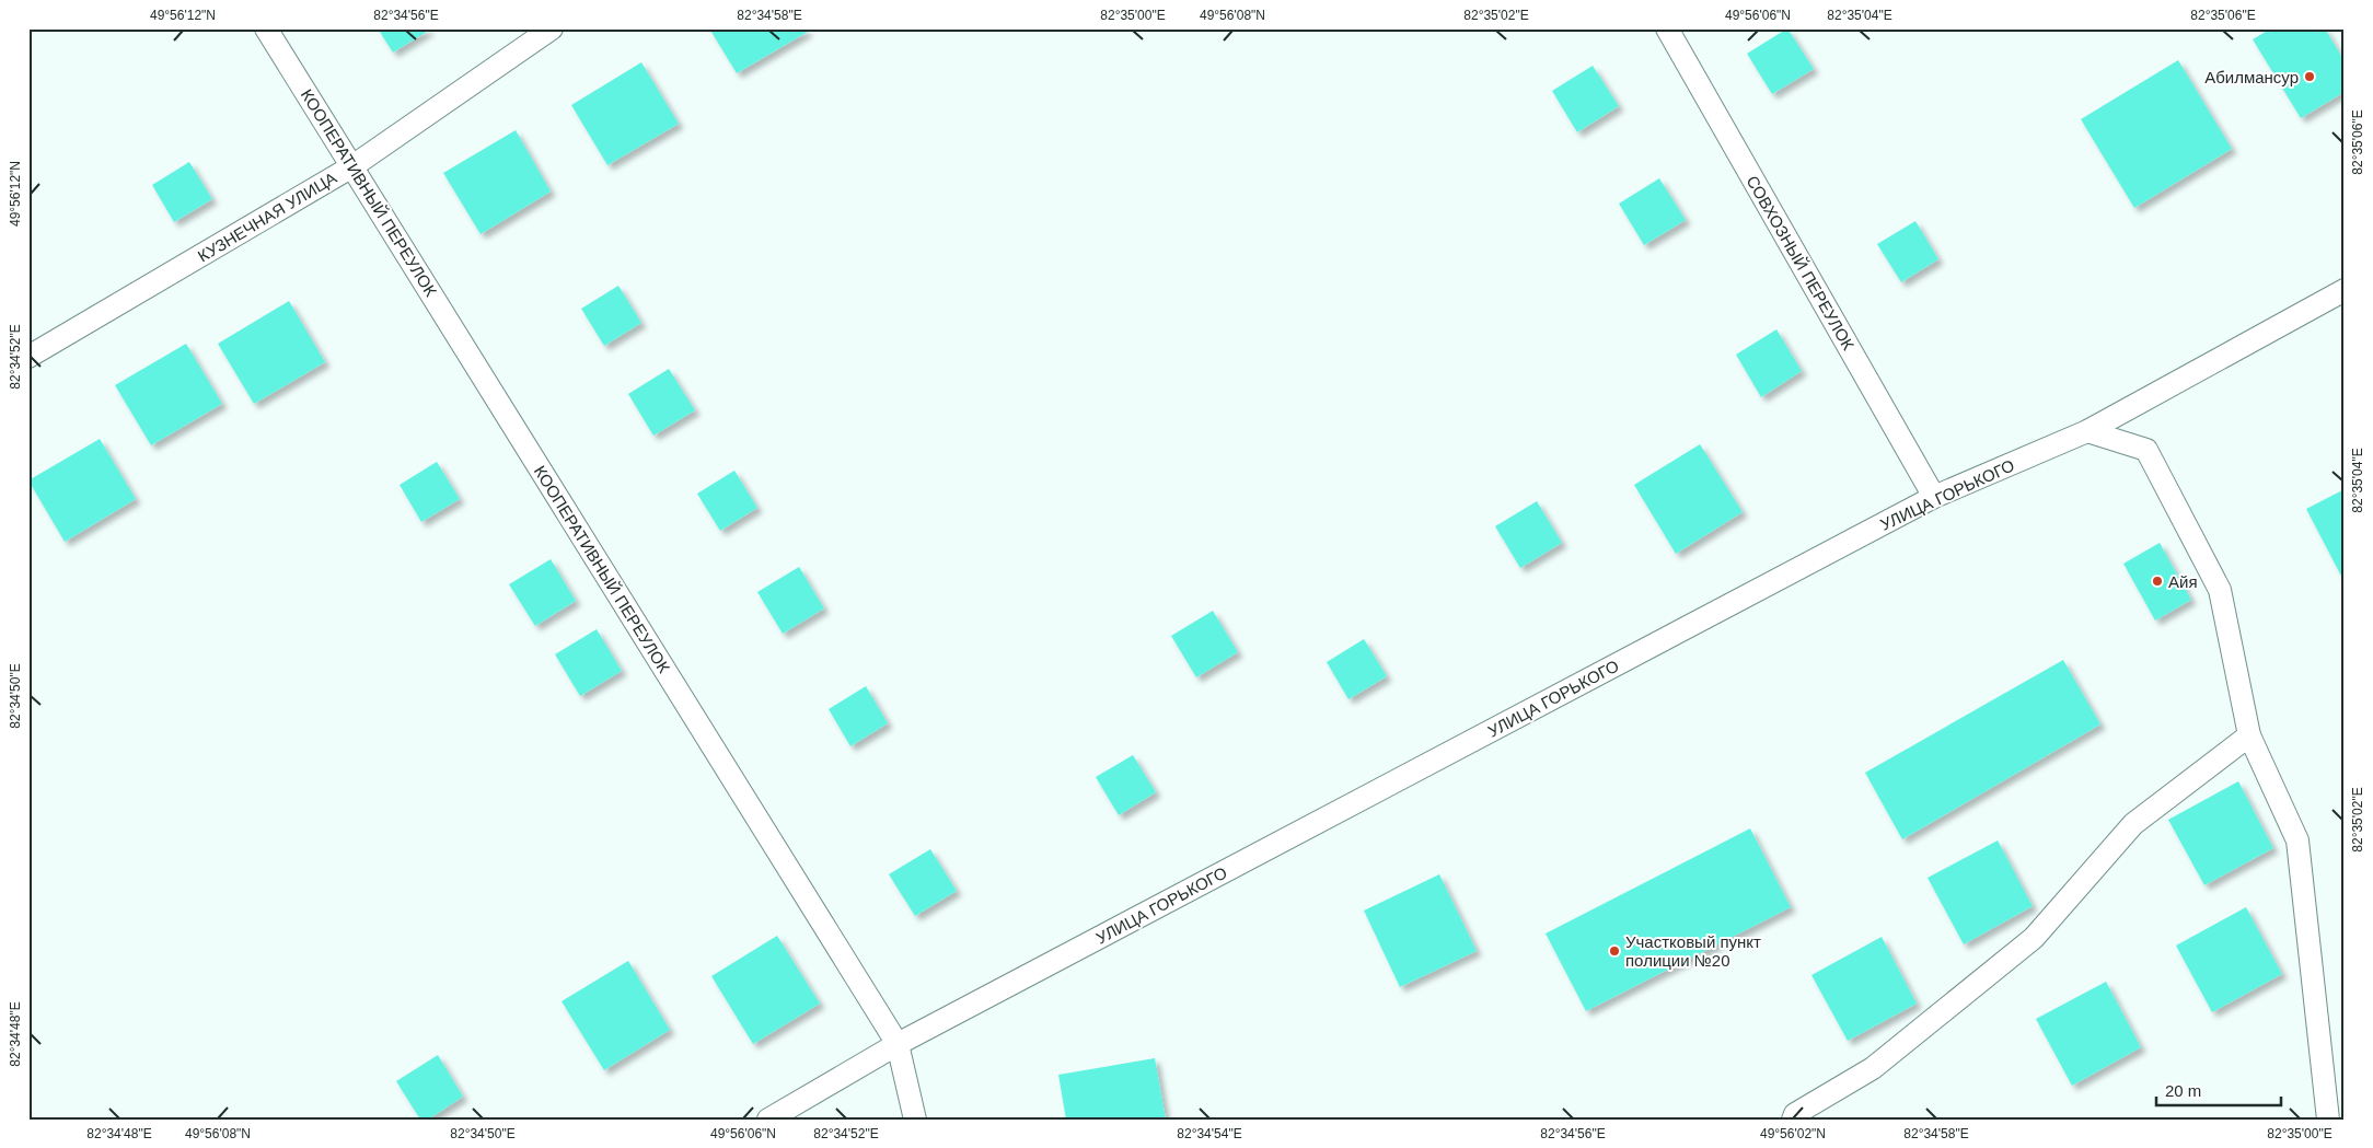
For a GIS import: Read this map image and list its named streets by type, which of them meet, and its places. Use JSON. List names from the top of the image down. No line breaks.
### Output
{"streets":{"lane":["КООПЕРАТИВНЫЙ ПЕРЕУЛОК","КУЗНЕЧНАЯ УЛИЦА","СОВХОЗНЫЙ ПЕРЕУЛОК","УЛИЦА ГОРЬКОГО"]},"crossings":[["КООПЕРАТИВНЫЙ ПЕРЕУЛОК","КУЗНЕЧНАЯ УЛИЦА"],["КООПЕРАТИВНЫЙ ПЕРЕУЛОК","УЛИЦА ГОРЬКОГО"],["СОВХОЗНЫЙ ПЕРЕУЛОК","УЛИЦА ГОРЬКОГО"]],"places":["Абилмансур","Айя","Участковый пункт полиции №20"],"scale_bar":"20 m","coordinates":["49°56'12\"N","82°34'56\"E","82°34'58\"E","82°35'00\"E","49°56'08\"N","82°35'02\"E","49°56'06\"N","82°35'04\"E","82°35'06\"E","82°34'52\"E","82°34'50\"E","82°34'48\"E","82°34'54\"E","49°56'02\"N"]}
